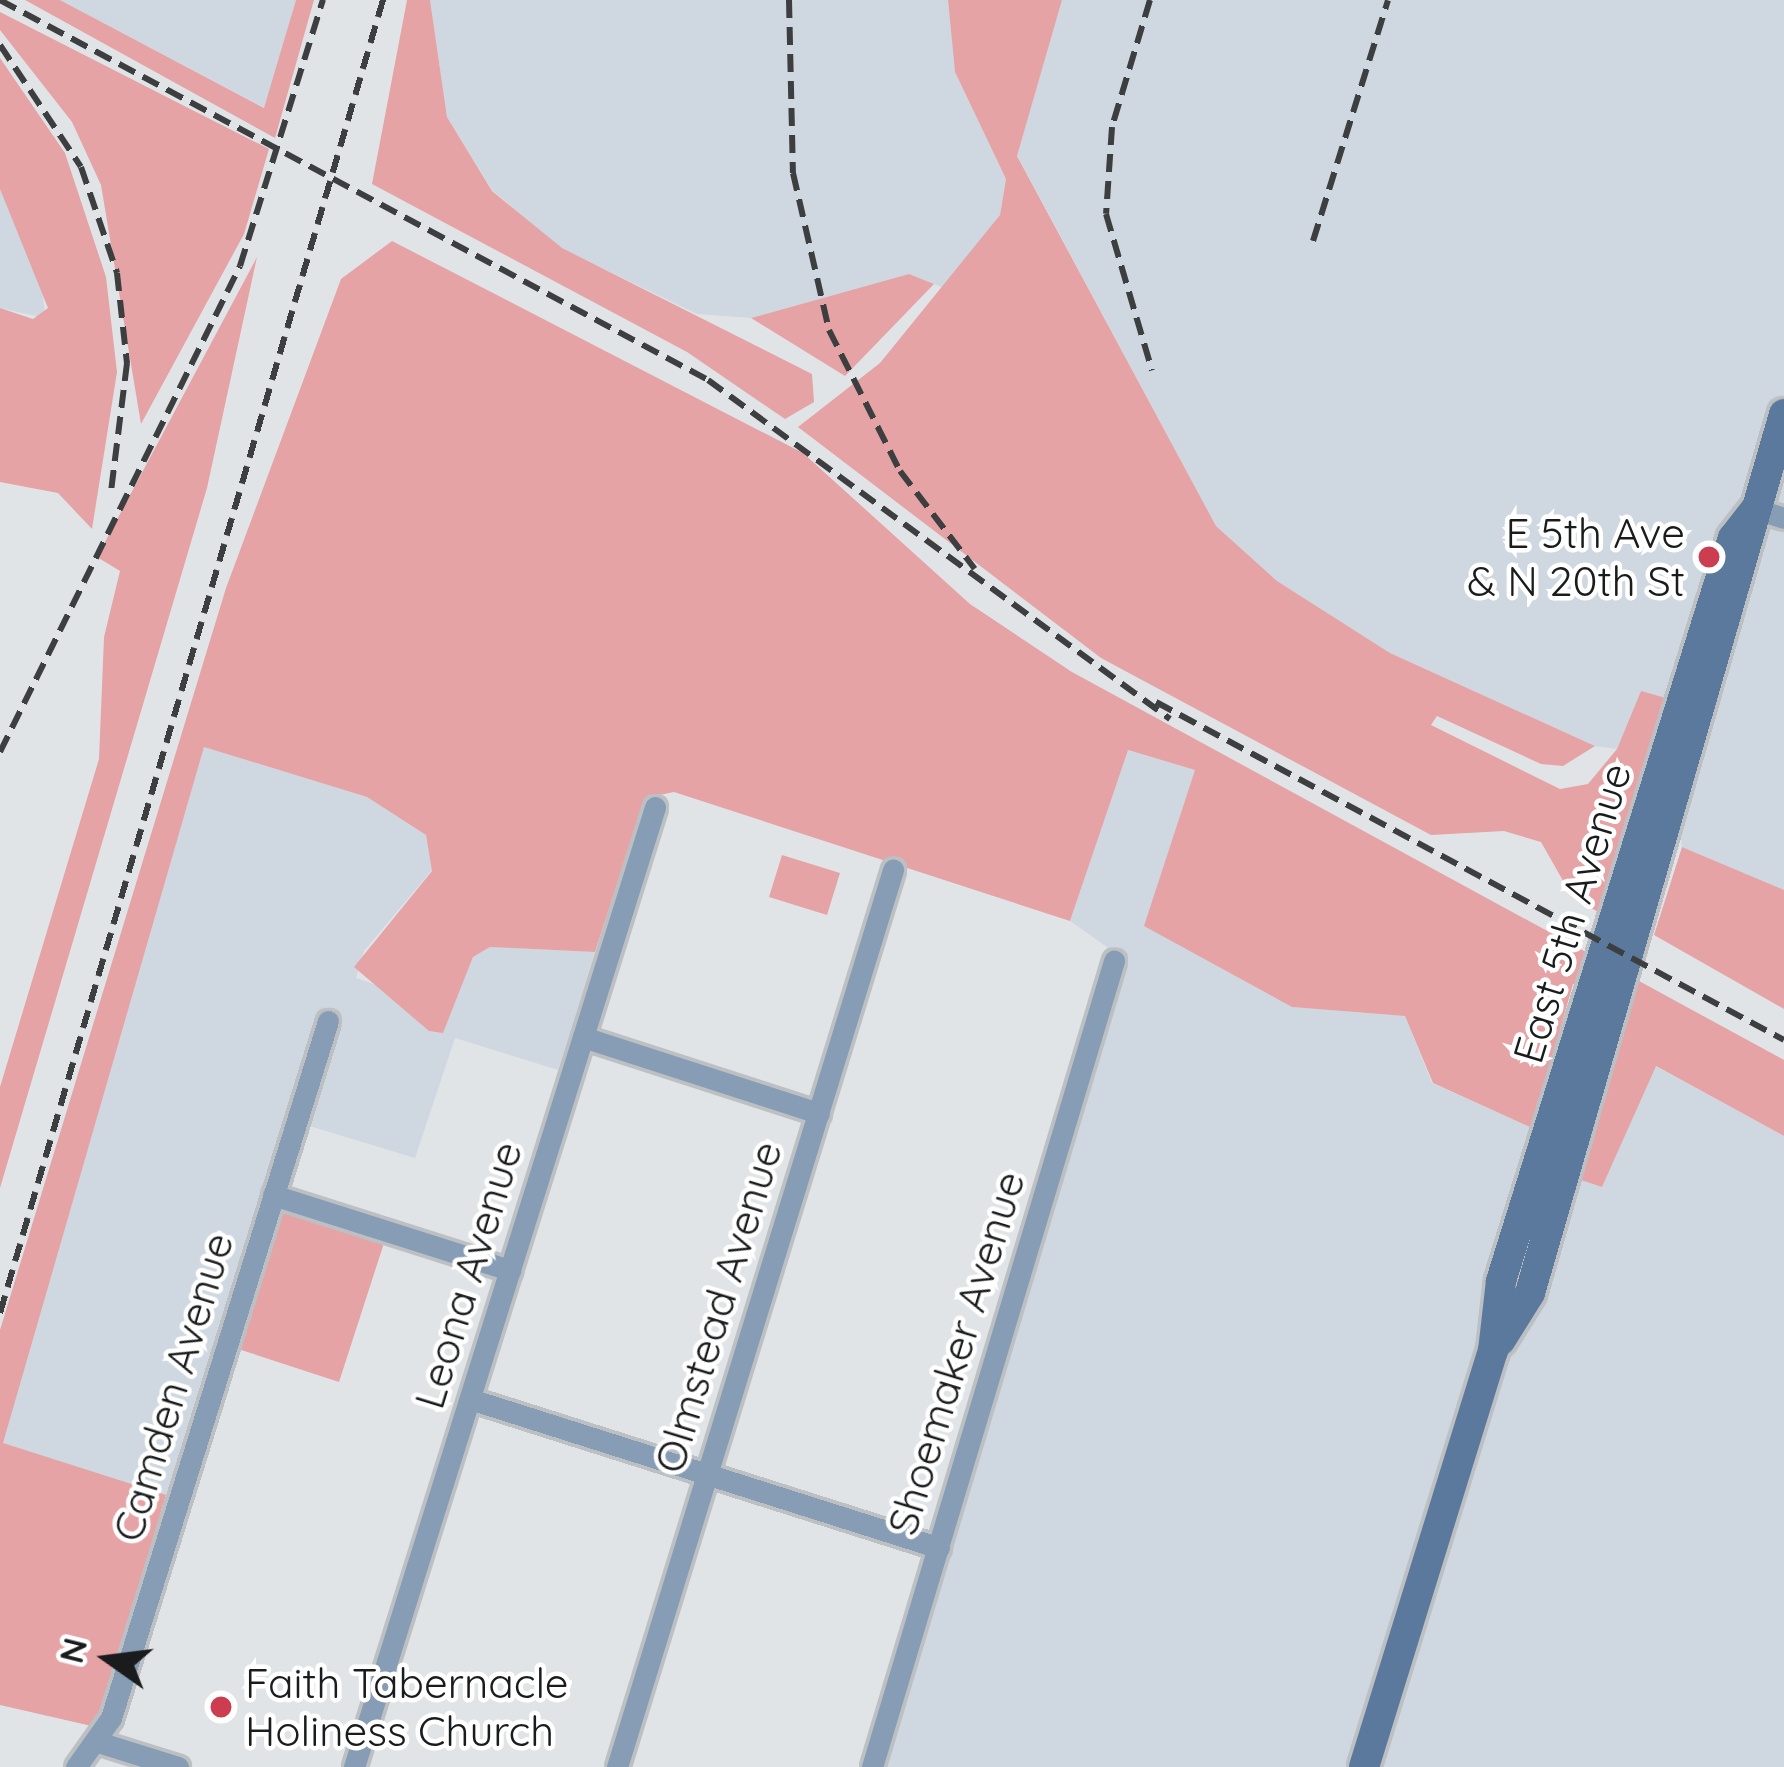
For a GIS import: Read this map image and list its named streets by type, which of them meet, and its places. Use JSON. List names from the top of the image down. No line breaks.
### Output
{"streets":{"main road":["East 5th Avenue"],"street":["Leona Avenue","Olmstead Avenue","Shoemaker Avenue","Camden Avenue"]},"places":["E 5th Ave & N 20th St","Faith Tabernacle Holiness Church"],"north":"left"}
